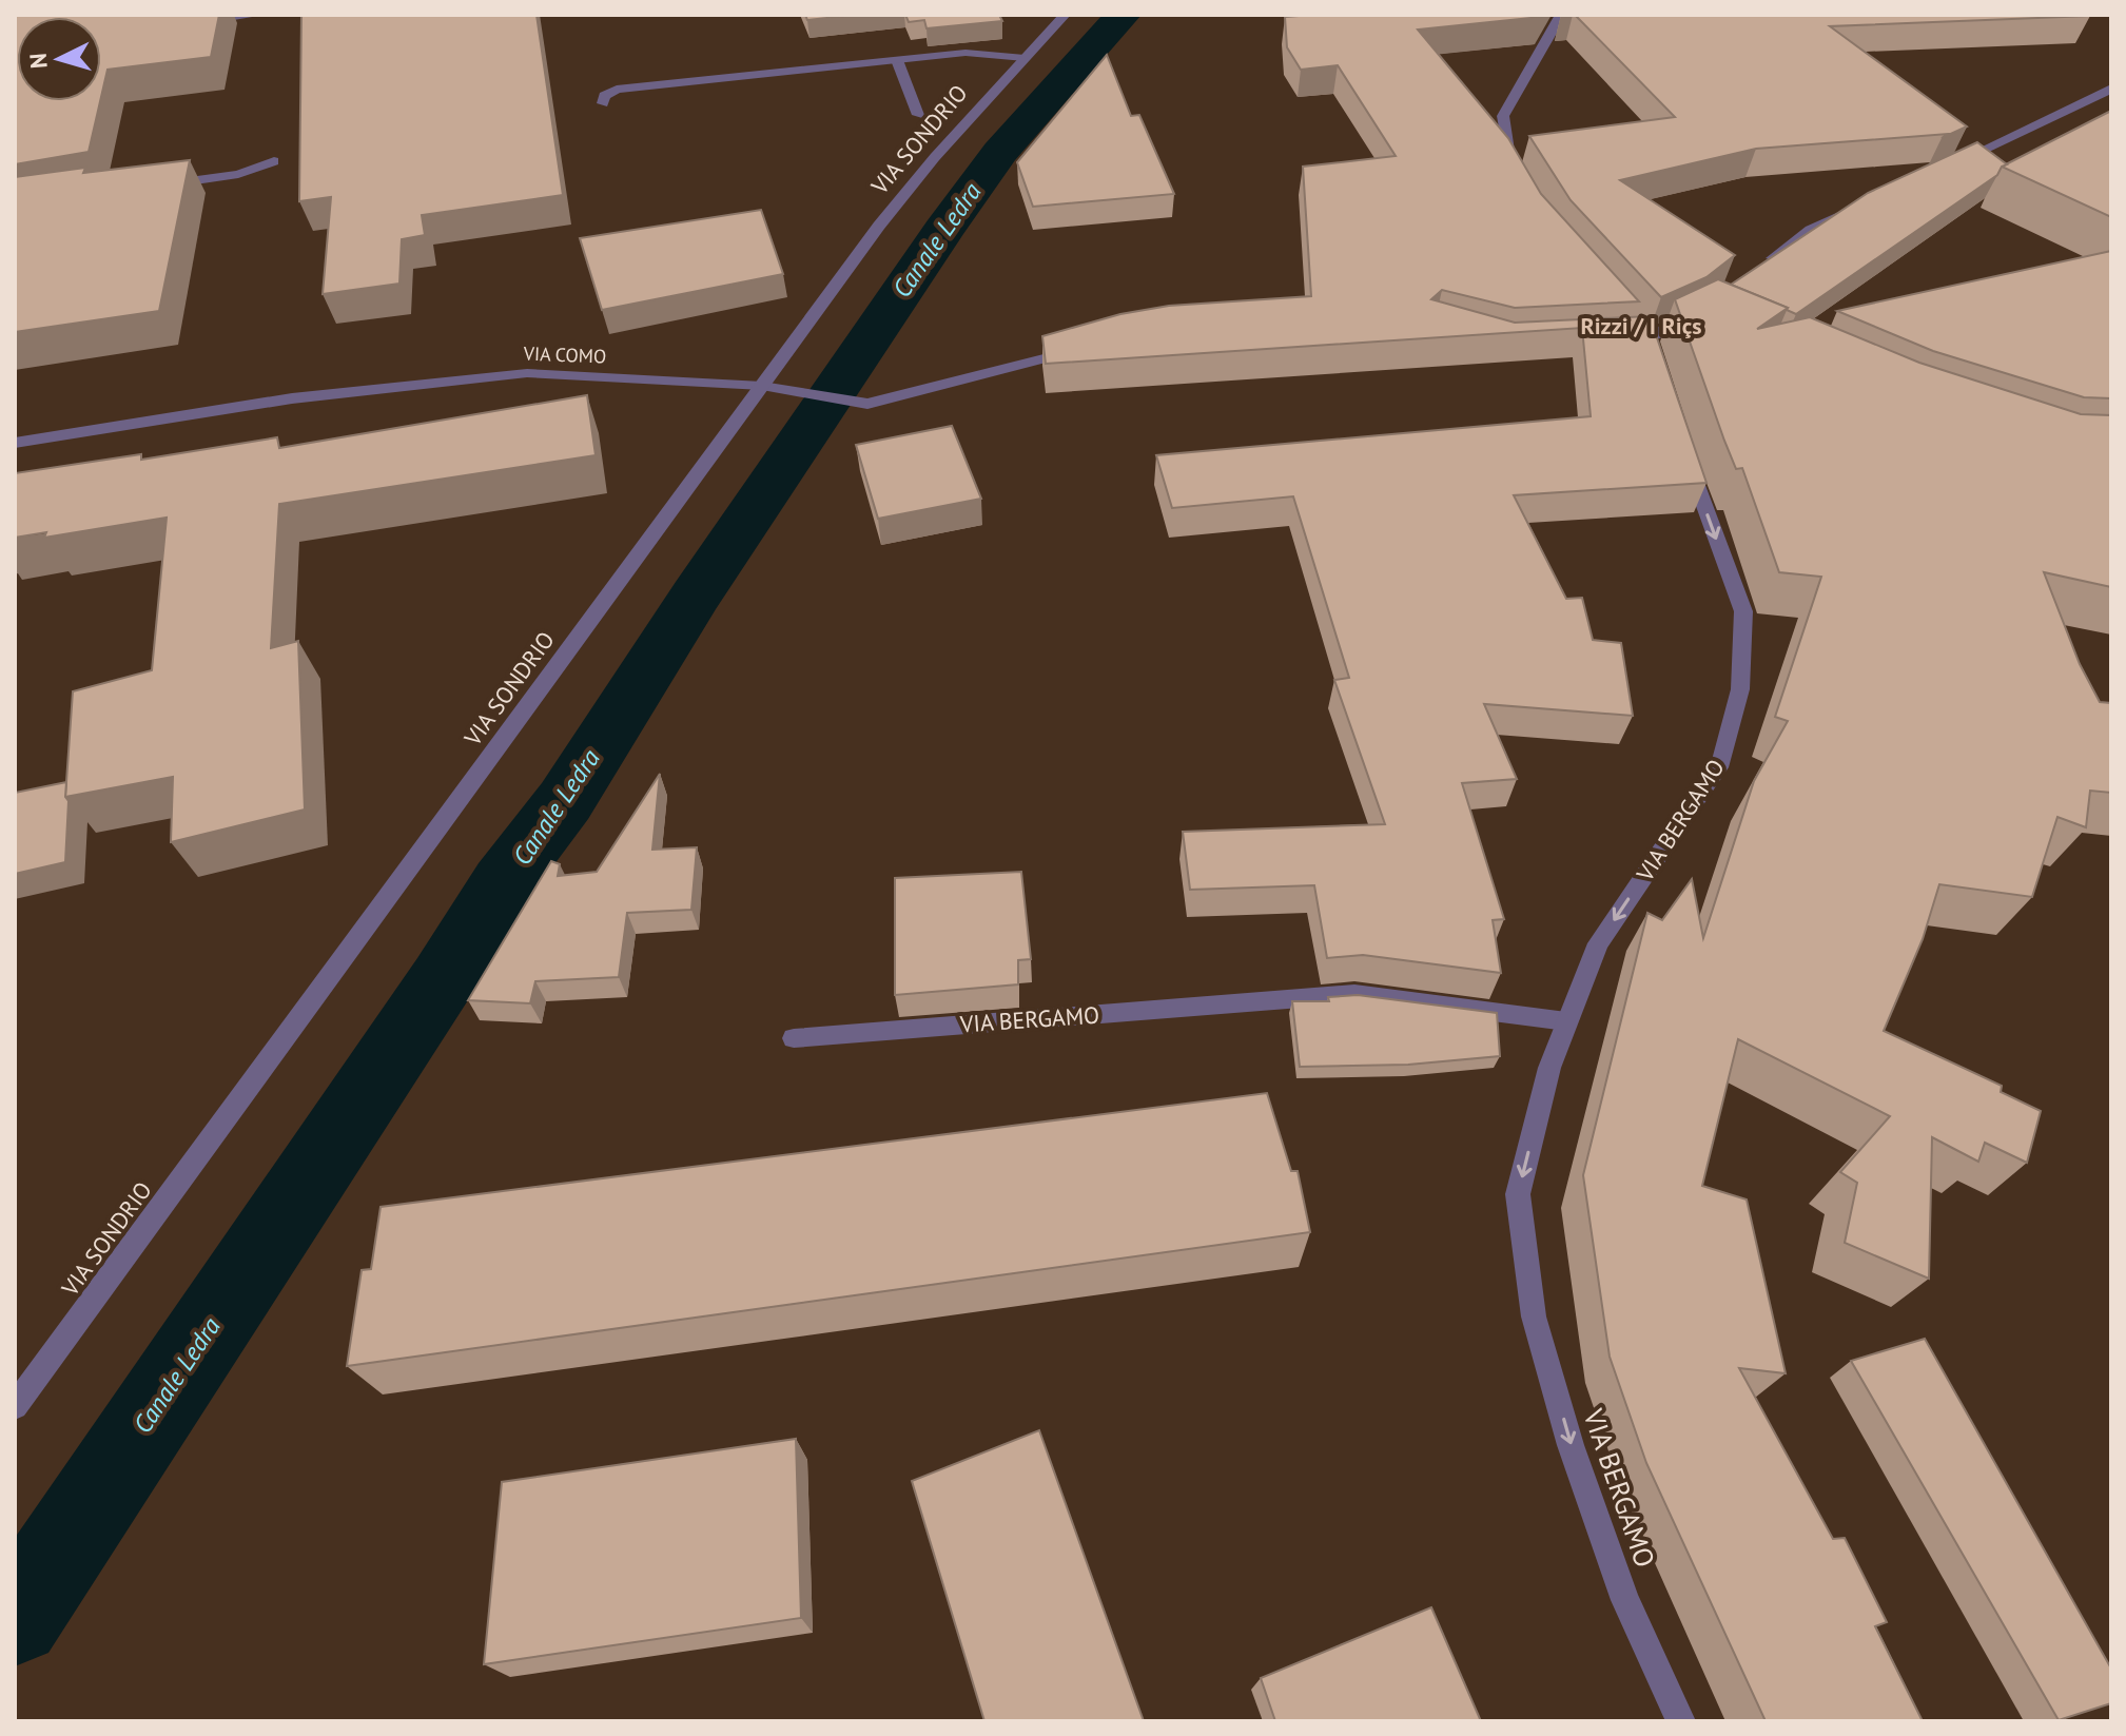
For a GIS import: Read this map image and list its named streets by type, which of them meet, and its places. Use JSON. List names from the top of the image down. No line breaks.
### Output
{"streets":{"street":["VIA SONDRIO","VIA COMO","VIA BERGAMO"]},"crossings":[["VIA SONDRIO","VIA COMO"]],"one_way":["VIA BERGAMO"],"districts":["Rizzi / I Riçs"],"water":["Canale Ledra"],"north":"left"}
